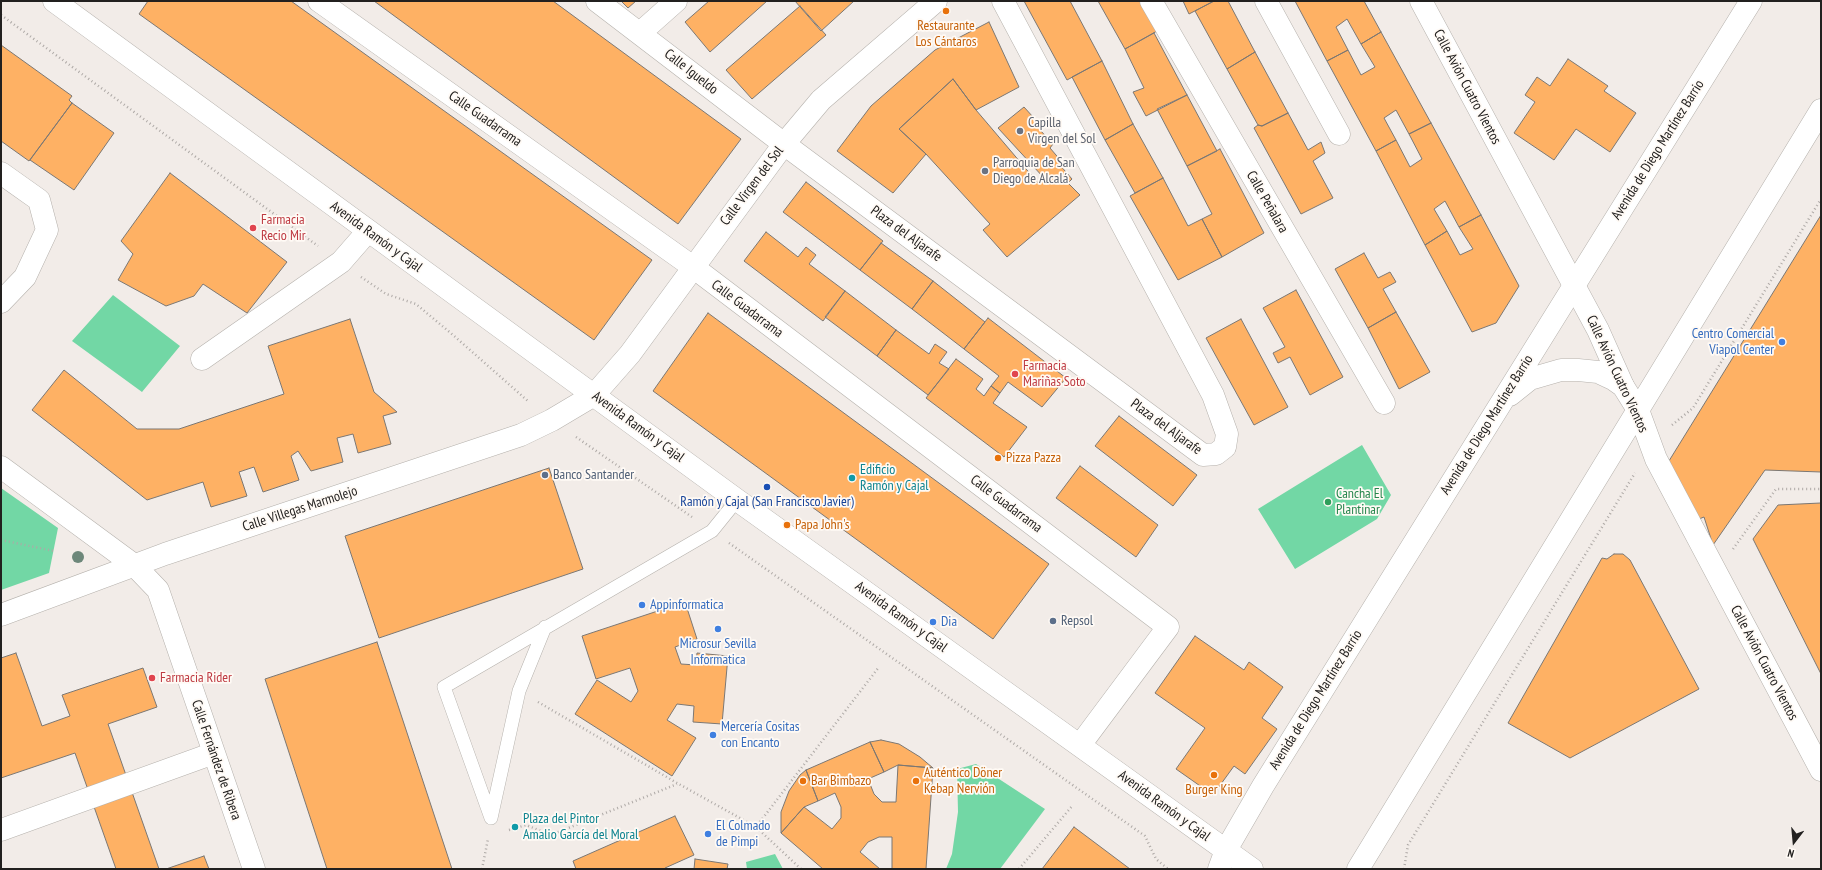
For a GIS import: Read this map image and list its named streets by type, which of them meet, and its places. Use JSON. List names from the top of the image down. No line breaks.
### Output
{"streets":{"street":["Calle Igueldo","Calle Avión Cuatro Vientos","Calle Guadarrama","Avenida de Diego Martínez Barrio","Calle Virgen del Sol","Calle Peñalara","Plaza del Aljarafe","Avenida Ramón y Cajal","Calle Villegas Marmolejo","Calle Fernández de Ribera"]},"crossings":[["Calle Igueldo","Calle Virgen del Sol"],["Calle Igueldo","Plaza del Aljarafe"],["Calle Avión Cuatro Vientos","Avenida de Diego Martínez Barrio"],["Calle Guadarrama","Calle Virgen del Sol"],["Calle Guadarrama","Avenida Ramón y Cajal"],["Avenida de Diego Martínez Barrio","Avenida Ramón y Cajal"],["Calle Virgen del Sol","Plaza del Aljarafe"],["Calle Virgen del Sol","Avenida Ramón y Cajal"],["Calle Virgen del Sol","Calle Villegas Marmolejo"],["Avenida Ramón y Cajal","Calle Villegas Marmolejo"],["Calle Villegas Marmolejo","Calle Fernández de Ribera"]],"places":["Restaurante Los Cántaros","Capilla Virgen del Sol","Parroquia de San Diego de Alcalá","Farmacia Recio Mir","Centro Comercial Viapol Center","Farmacia Mariñas Soto","Pizza Pazza","Banco Santander","Edificio Ramón y Cajal","Ramón y Cajal (San Francisco Javier)","Cancha El Plantinar","Papa John's","Appinformatica","Repsol","Dia","Microsur Sevilla Informatica","Farmacia Rider","Mercería Cositas con Encanto","Burger King","Bar Bimbazo","Auténtico Döner Kebap Nervión","Plaza del Pintor Amalio García del Moral","El Colmado de Pimpi"],"north":"bottom"}
